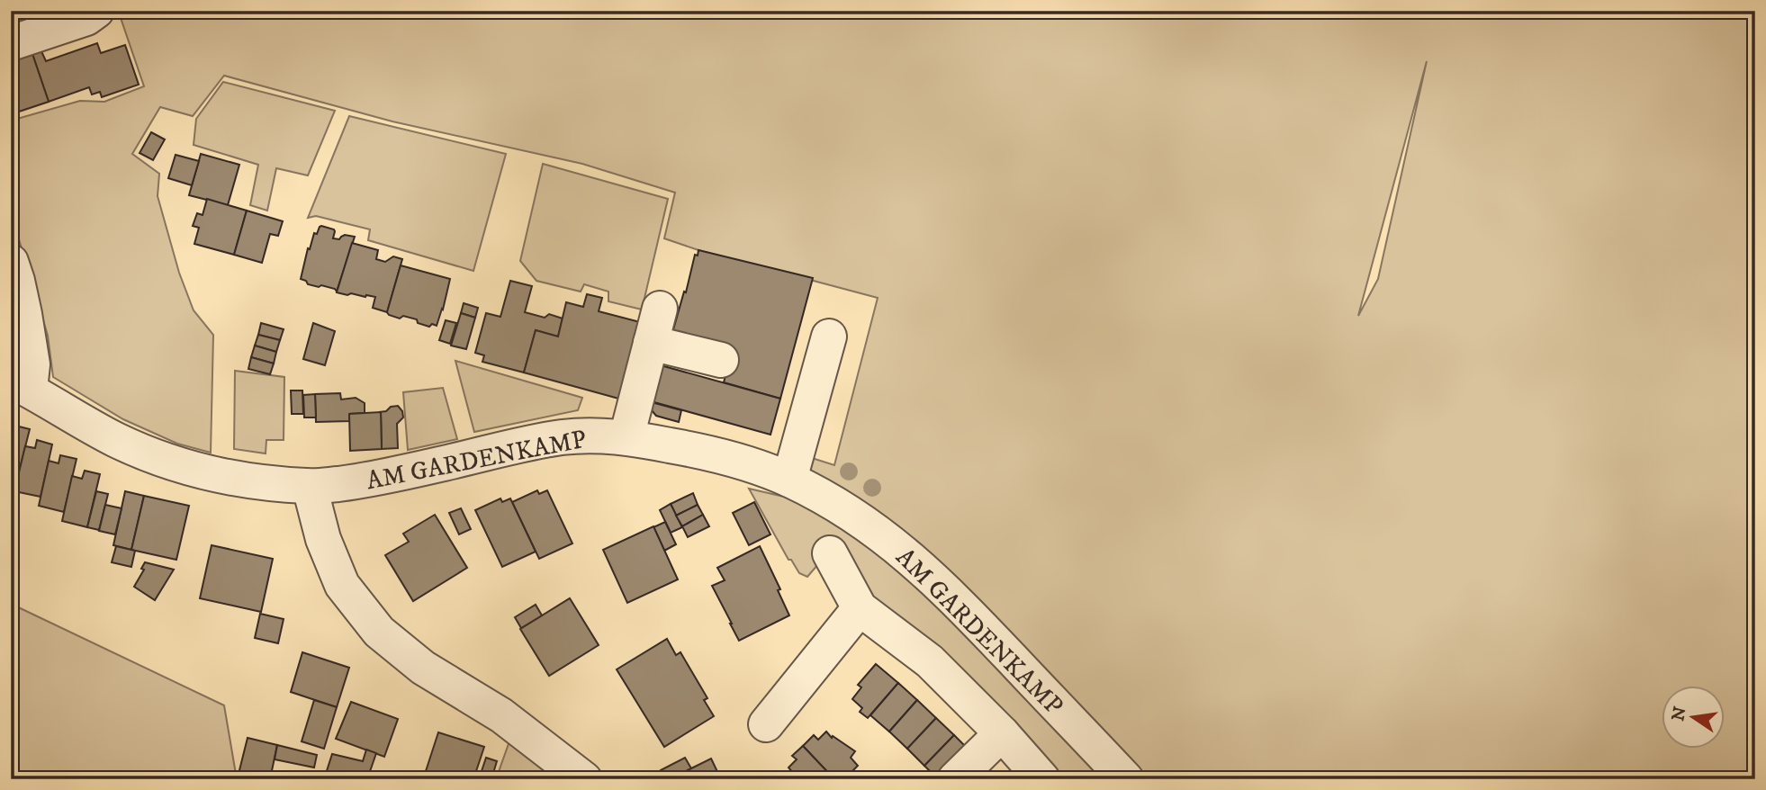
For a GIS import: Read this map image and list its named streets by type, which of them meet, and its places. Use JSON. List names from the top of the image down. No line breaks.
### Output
{"streets":{"street":["AM GARDENKAMP"]},"north":"left"}
